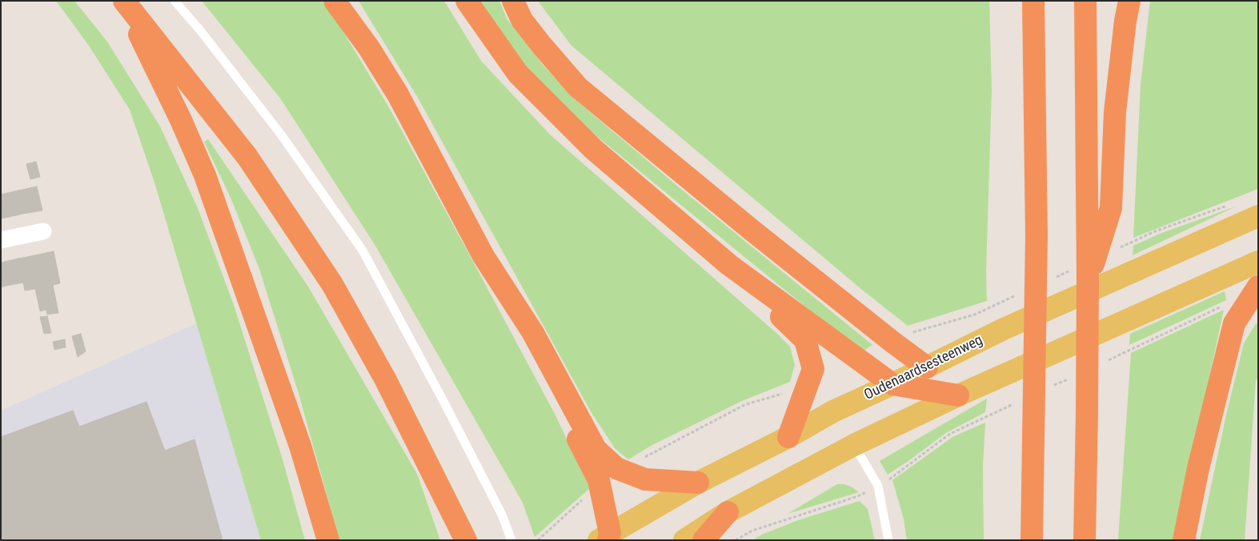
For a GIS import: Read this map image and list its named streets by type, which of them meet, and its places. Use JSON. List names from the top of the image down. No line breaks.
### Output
{"streets":{"main road":["Oudenaardsesteenweg"]}}
